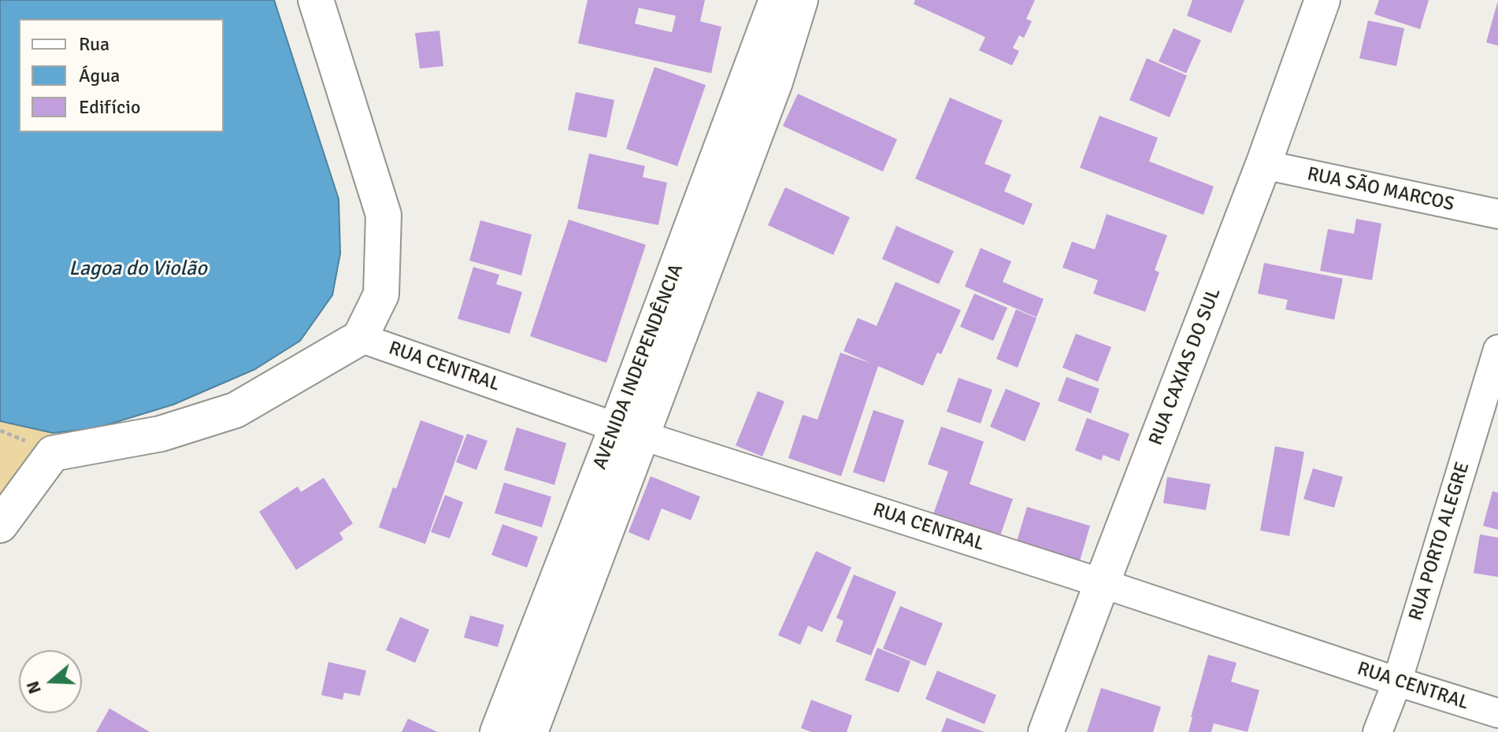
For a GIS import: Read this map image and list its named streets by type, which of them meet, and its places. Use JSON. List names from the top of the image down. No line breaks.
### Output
{"streets":{"street":["RUA SÃO MARCOS","RUA CENTRAL","AVENIDA INDEPENDÊNCIA","RUA CAXIAS DO SUL","RUA PORTO ALEGRE"]},"crossings":[["RUA SÃO MARCOS","RUA CAXIAS DO SUL"],["RUA CENTRAL","AVENIDA INDEPENDÊNCIA"],["RUA CENTRAL","RUA CAXIAS DO SUL"],["RUA CENTRAL","RUA PORTO ALEGRE"]],"water":["Lagoa do Violão"],"legend":["Rua","Água","Edifício"],"north":"left"}
